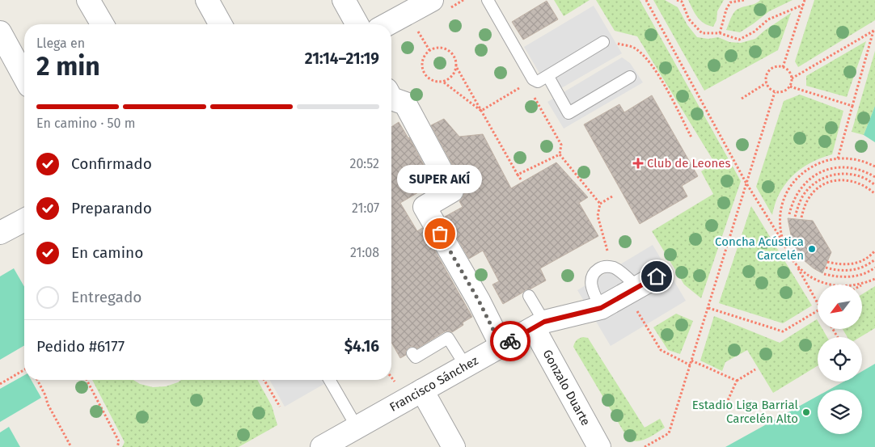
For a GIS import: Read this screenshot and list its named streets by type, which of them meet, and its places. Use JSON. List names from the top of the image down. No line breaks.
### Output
{"streets":{"street":["Francisco Sánchez","Gonzalo Duarte"]},"crossings":[["Francisco Sánchez","Gonzalo Duarte"]],"places":{"health":["Club de Leones"],"other":["SUPER AKÍ","Concha Acústica Carcelén","Estadio Liga Barrial Carcelén Alto"]},"north":"bottom left","page":{"heading":["2 min","Llega en","21:14–21:19"],"panel":["Pedido #6177","$4.16"],"bar":"En camino · 50 m","list":[["Confirmado","20:52"],["Preparando","21:07"],["En camino","21:08"],"Entregado"],"bubble":"SUPER AKÍ"}}
